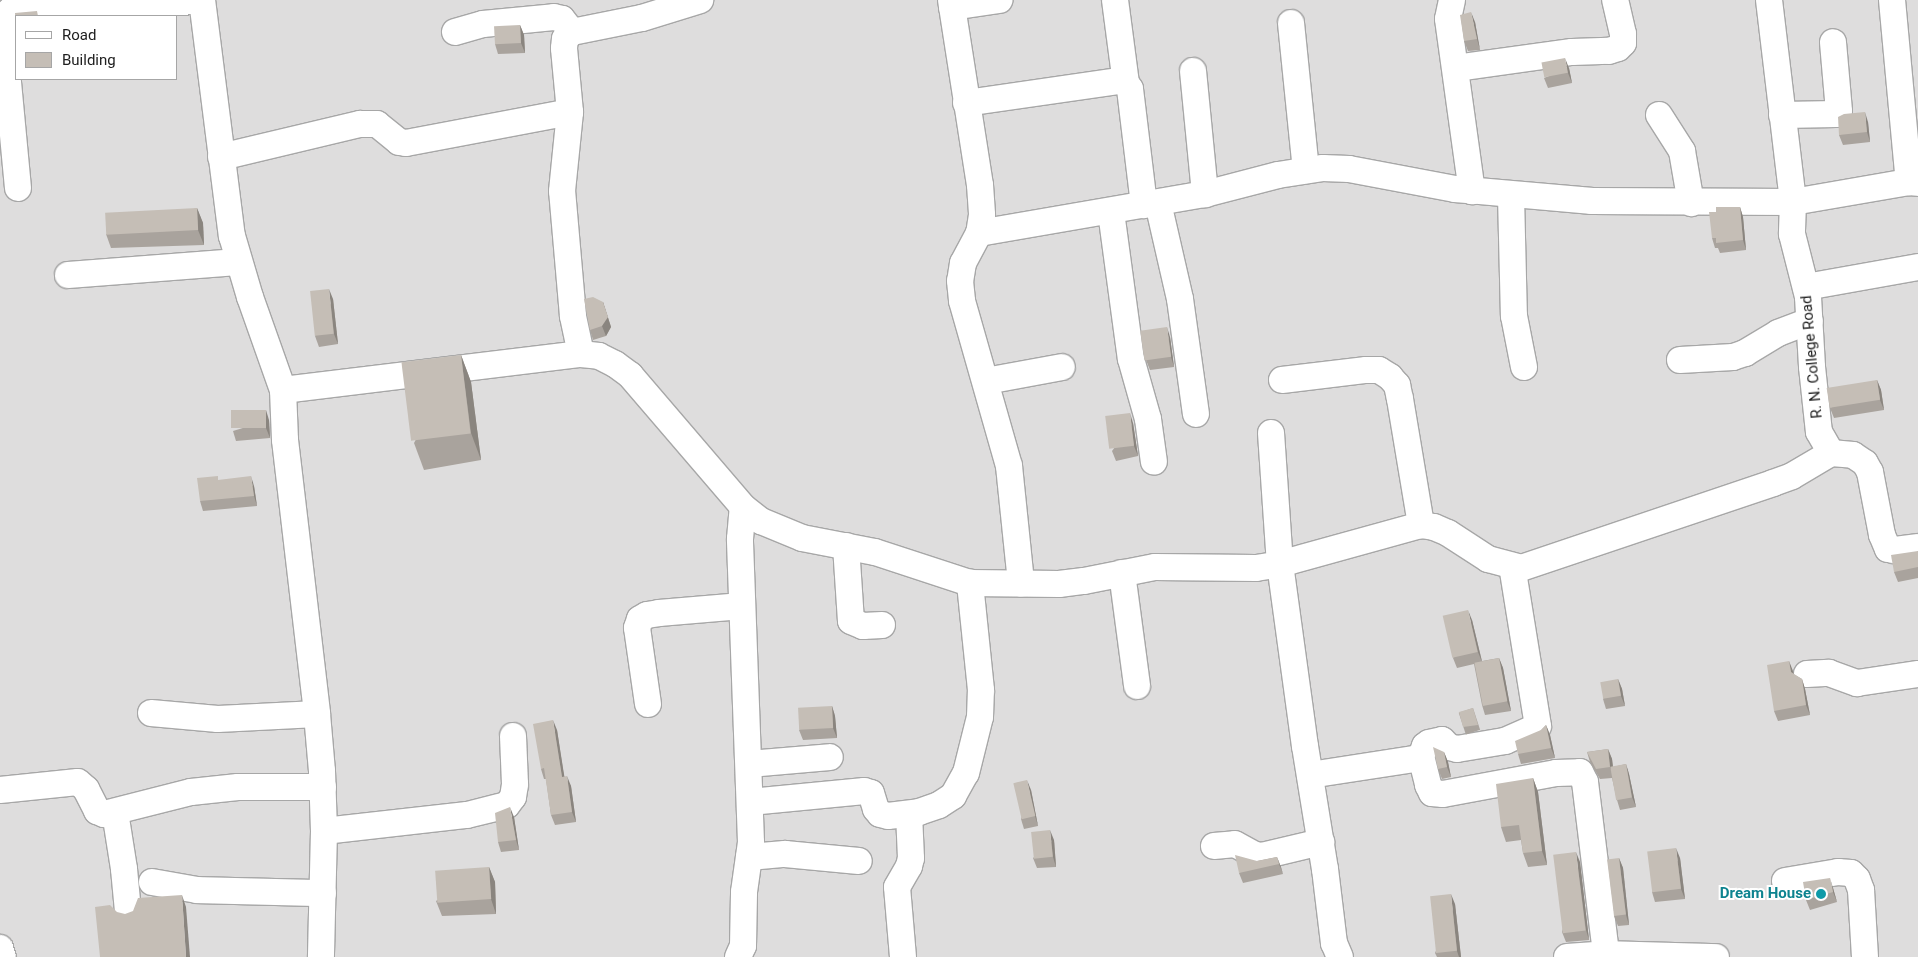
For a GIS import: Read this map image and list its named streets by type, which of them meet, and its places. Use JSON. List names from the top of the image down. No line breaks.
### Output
{"streets":{"street":["R. N. College Road"]},"places":["Dream House"],"legend":["Road","Building"]}
